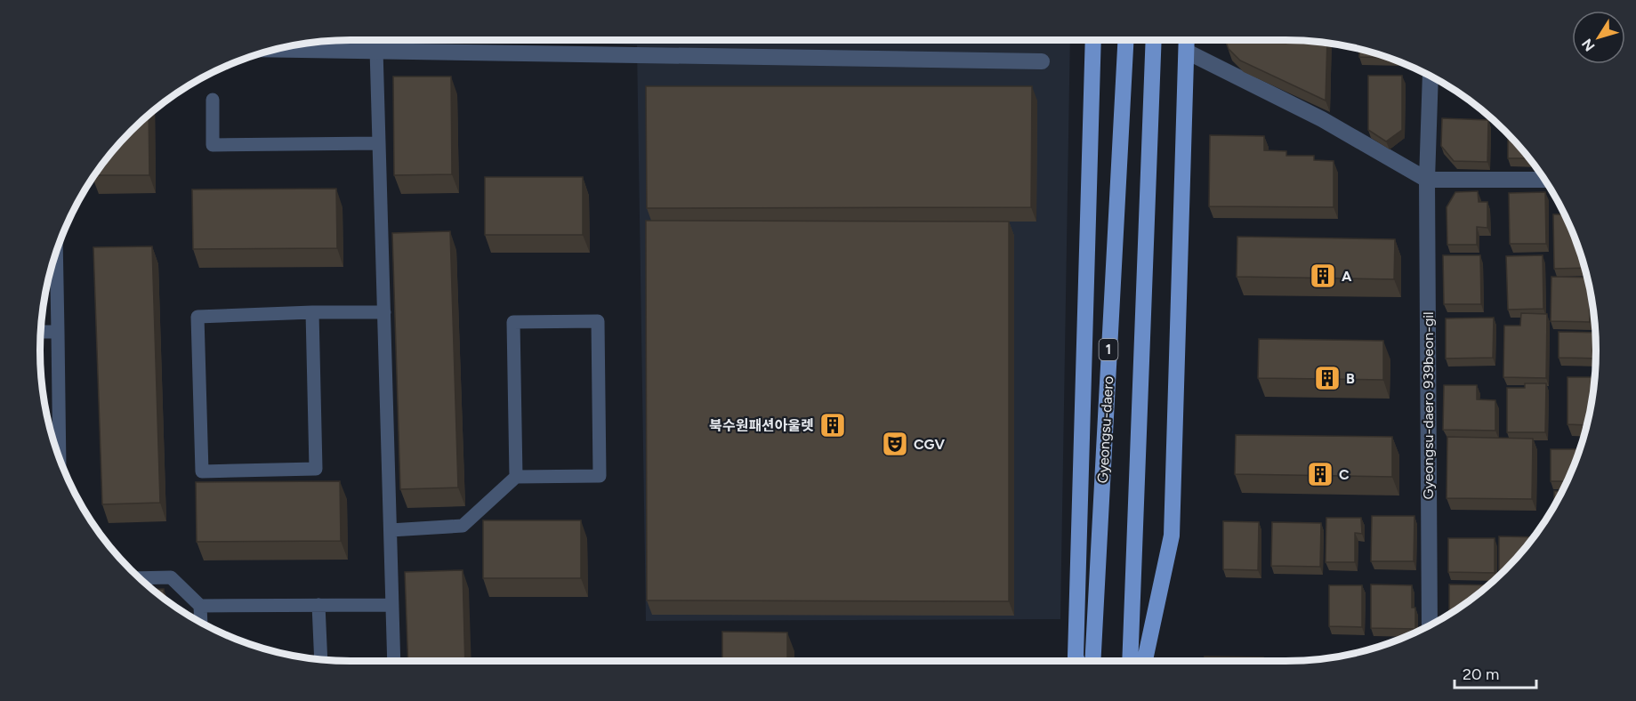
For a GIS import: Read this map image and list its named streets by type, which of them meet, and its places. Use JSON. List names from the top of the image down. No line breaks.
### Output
{"streets":{"main road":["1","Gyeongsu-daero"],"street":["Gyeongsu-daero 939beon-gil"]},"places":{"building":["A","B","북수원패션아울렛","C"],"theatre":["CGV"]},"scale_bar":"20 m","north":"bottom left"}
